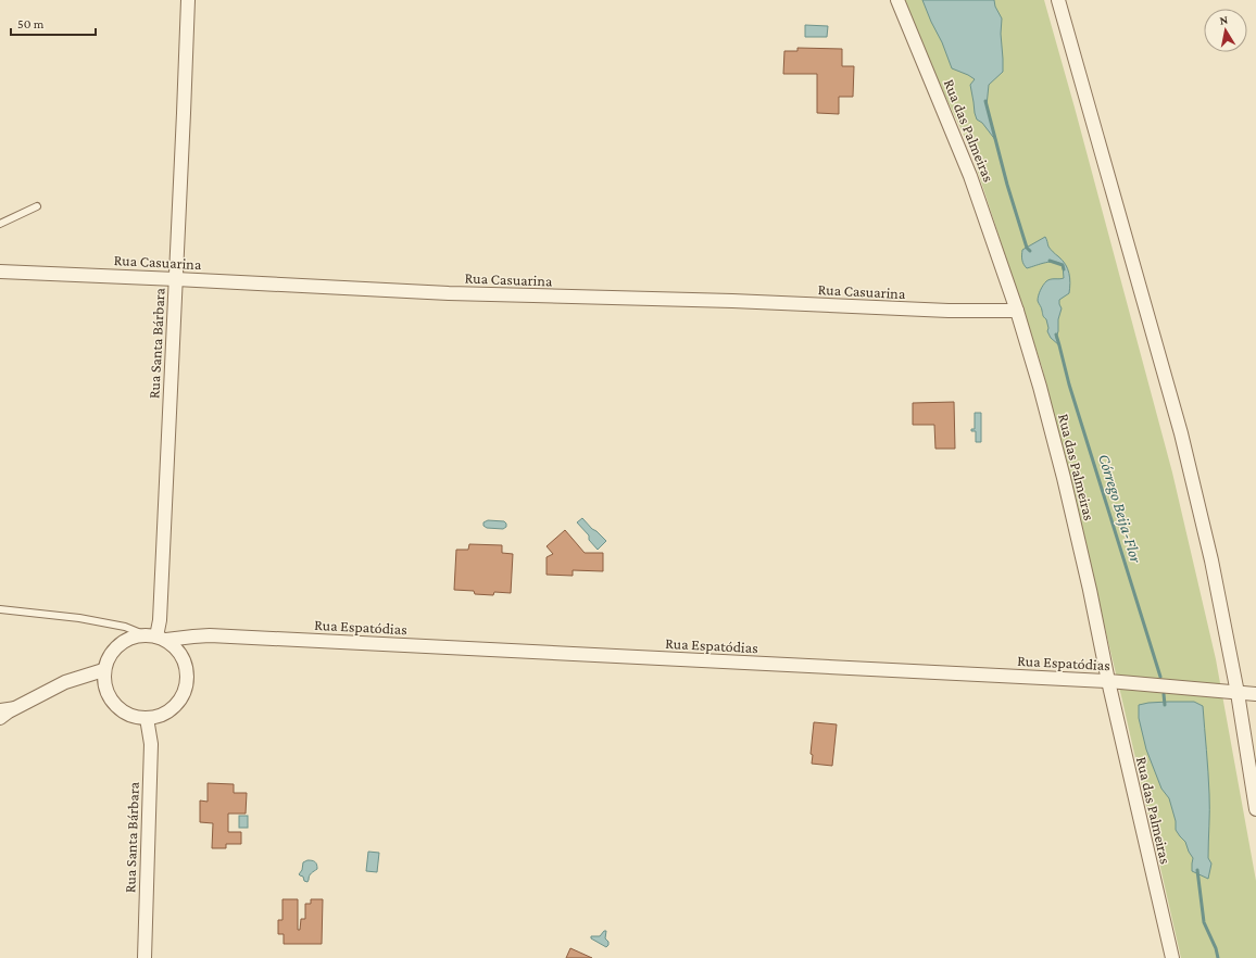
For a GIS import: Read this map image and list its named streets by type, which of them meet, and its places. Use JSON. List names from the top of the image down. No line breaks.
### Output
{"streets":{"street":["Rua das Palmeiras","Rua Casuarina","Rua Santa Bárbara","Rua Espatódias"]},"crossings":[["Rua das Palmeiras","Rua Casuarina"],["Rua das Palmeiras","Rua Espatódias"],["Rua Casuarina","Rua Santa Bárbara"],["Rua Santa Bárbara","Rua Espatódias"]],"water":["Córrego Beija-Flor"],"scale_bar":"50 m","north":"top"}
